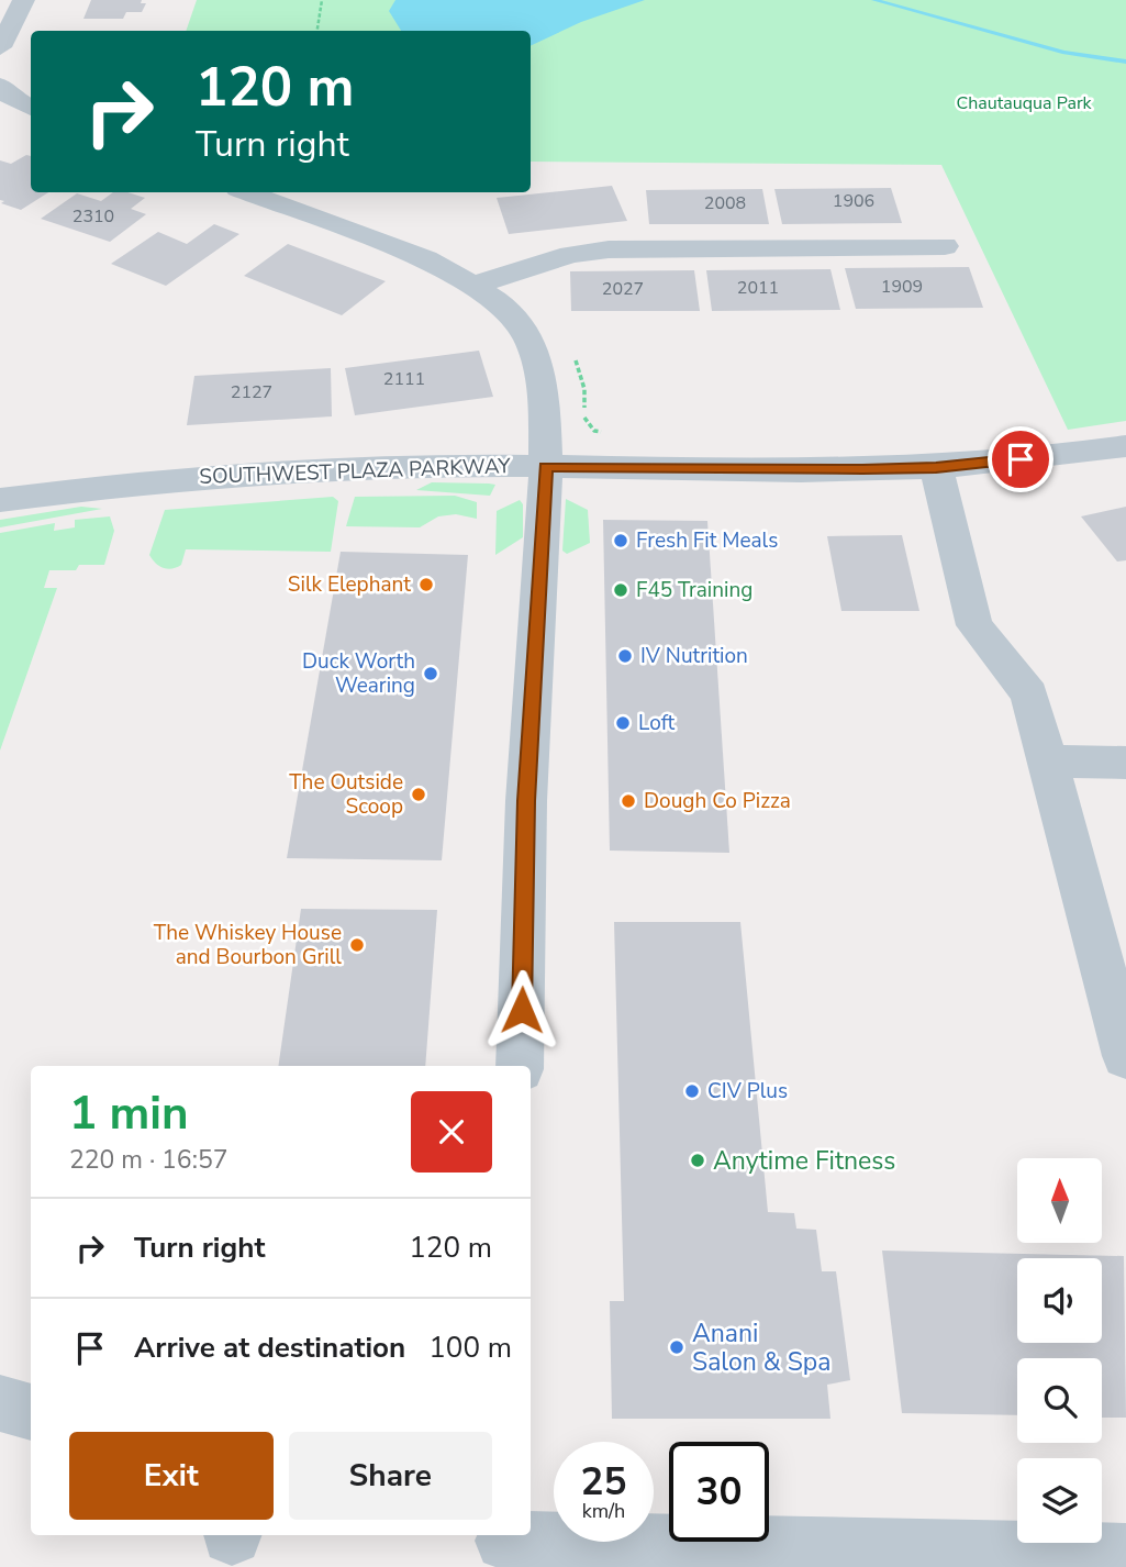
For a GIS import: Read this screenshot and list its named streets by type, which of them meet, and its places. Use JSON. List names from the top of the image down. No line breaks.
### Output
{"streets":{"street":["SOUTHWEST PLAZA PARKWAY"]},"parks":["Chautauqua Park"],"places":["Fresh Fit Meals","Silk Elephant","F45 Training","IV Nutrition","Duck Worth Wearing","Loft","The Outside Scoop","Dough Co Pizza","The Whiskey House and Bourbon Grill","CIV Plus","Anytime Fitness","Anani Salon & Spa"],"house_numbers":["1906","2008","2310","1909","2011","2027","2111","2127"],"north":"top","page":{"turn":["120 m","Turn right"],"heading":["1 min","220 m · 16:57"],"list":[{"name":"Turn right","value":"120 m"},{"name":"Arrive at destination","value":"100 m"}],"buttons":["Exit","Share"],"speed":"25 km/h","limit":"30"}}
